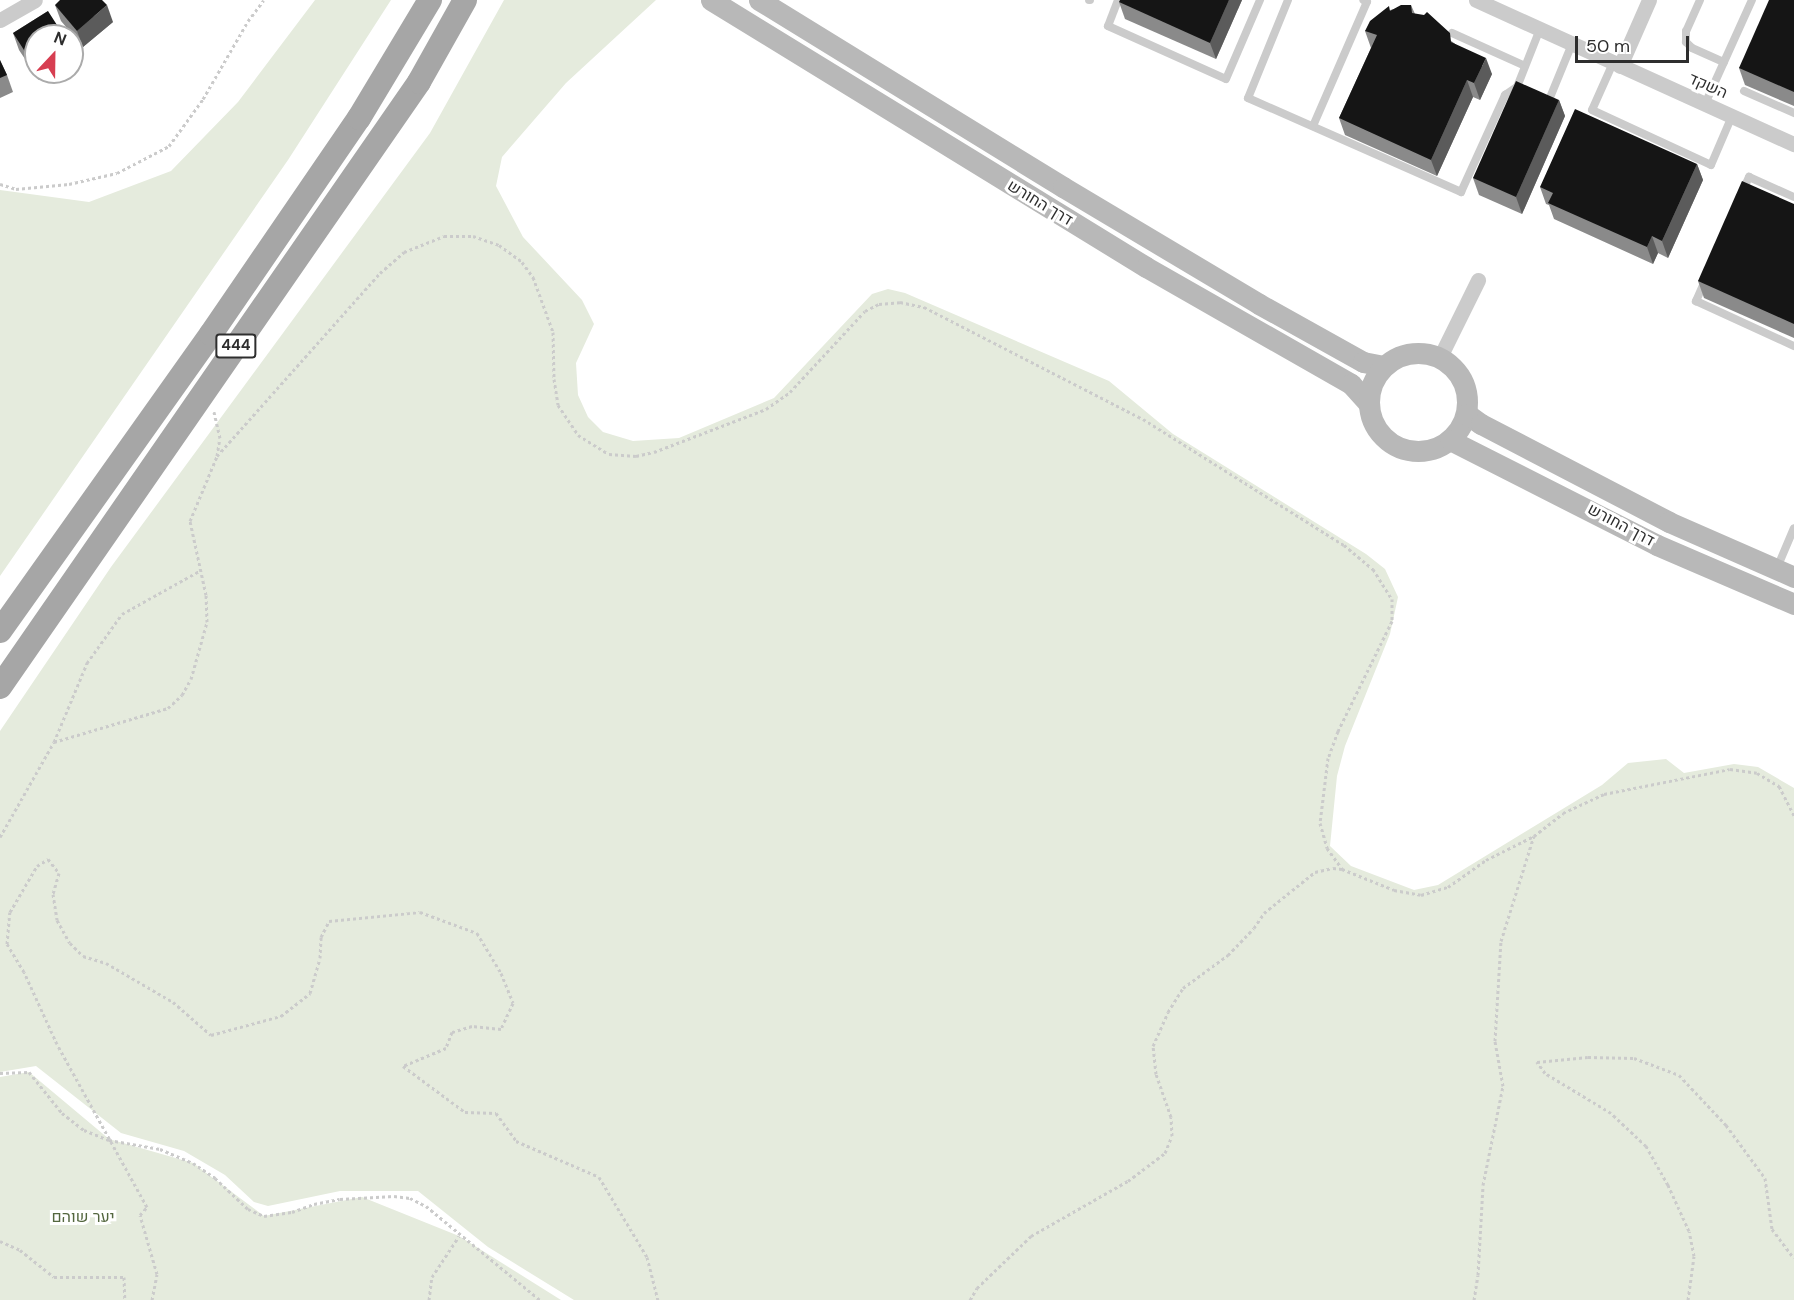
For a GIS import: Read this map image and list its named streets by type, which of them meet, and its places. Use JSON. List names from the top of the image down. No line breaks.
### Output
{"streets":{"main road":["444"],"street":["השקד","דרך החורש"]},"parks":["יער שוהם"],"scale_bar":"50 m","north":"top"}
